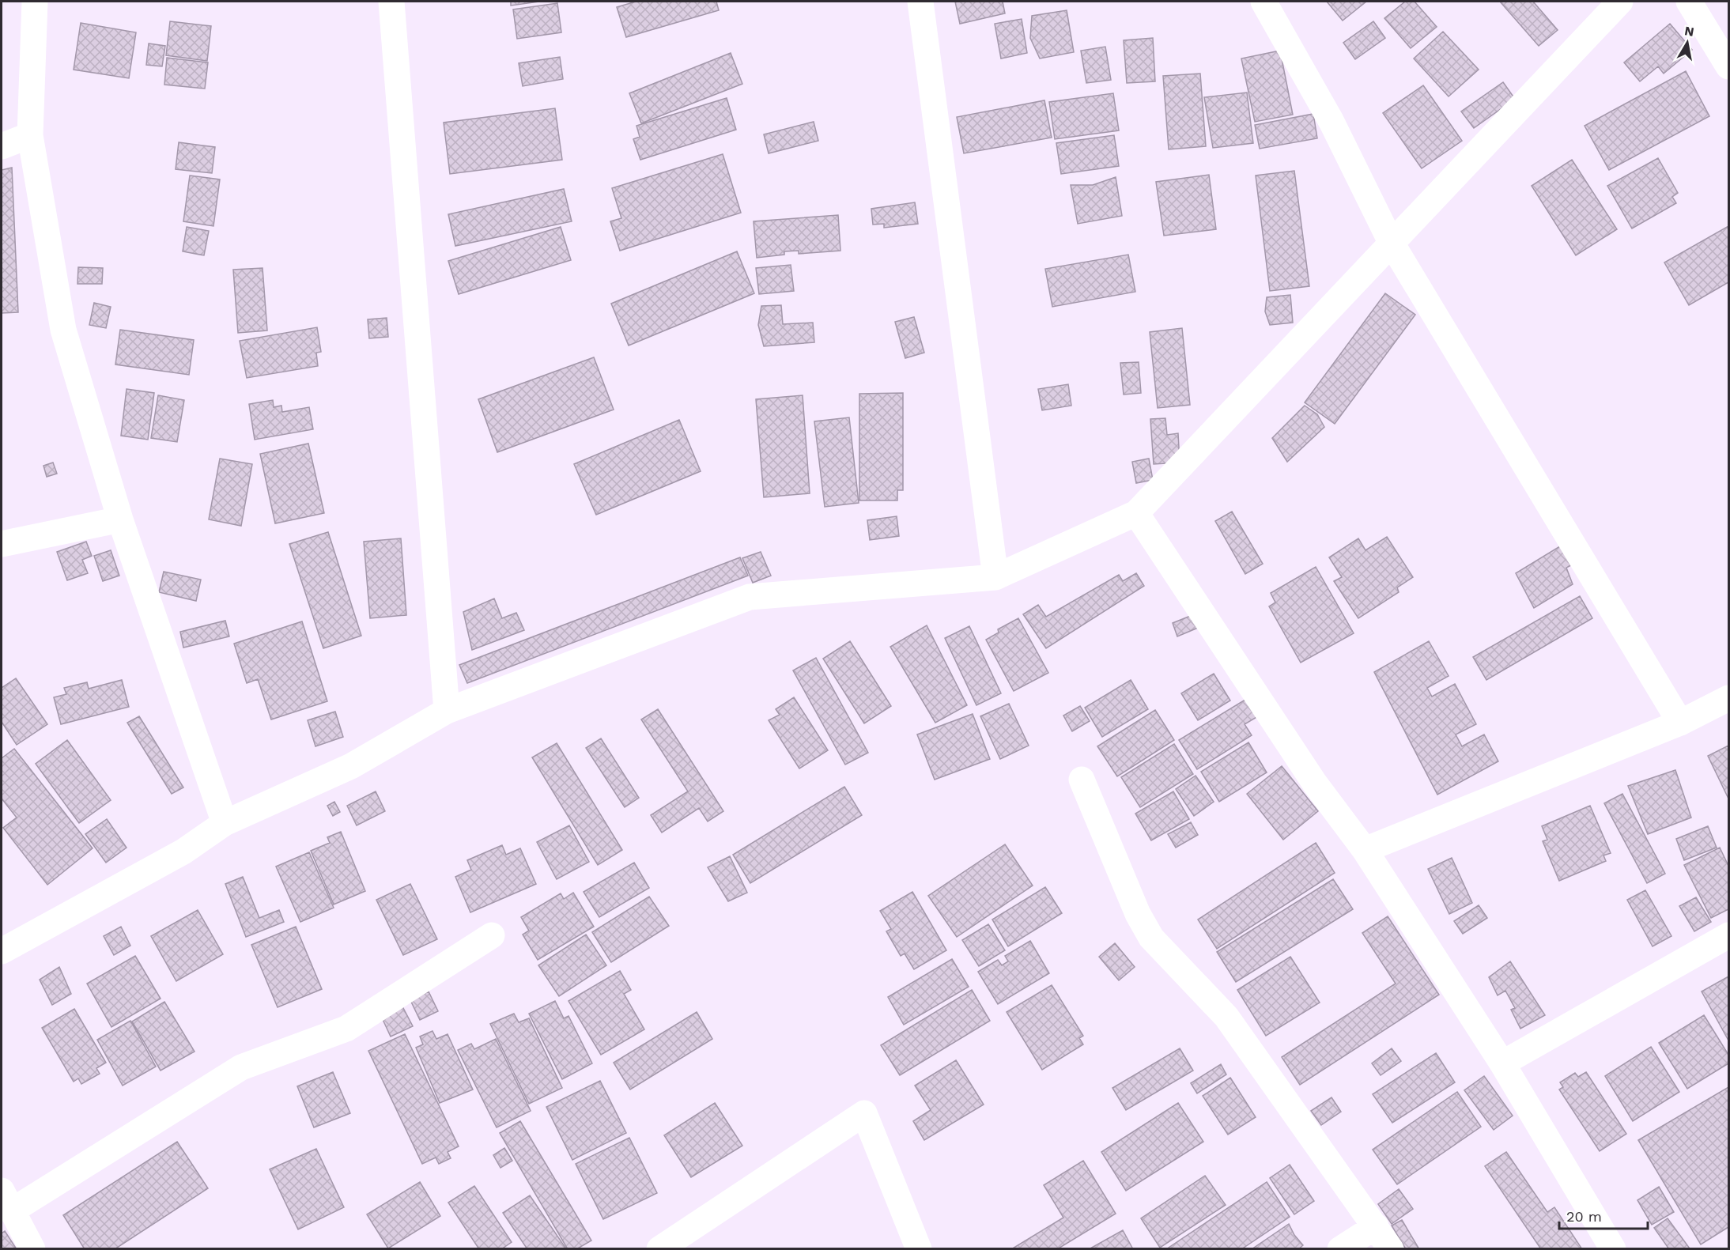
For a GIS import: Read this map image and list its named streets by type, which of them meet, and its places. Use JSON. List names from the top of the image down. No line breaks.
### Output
{"scale_bar":"20 m","north":"top"}
